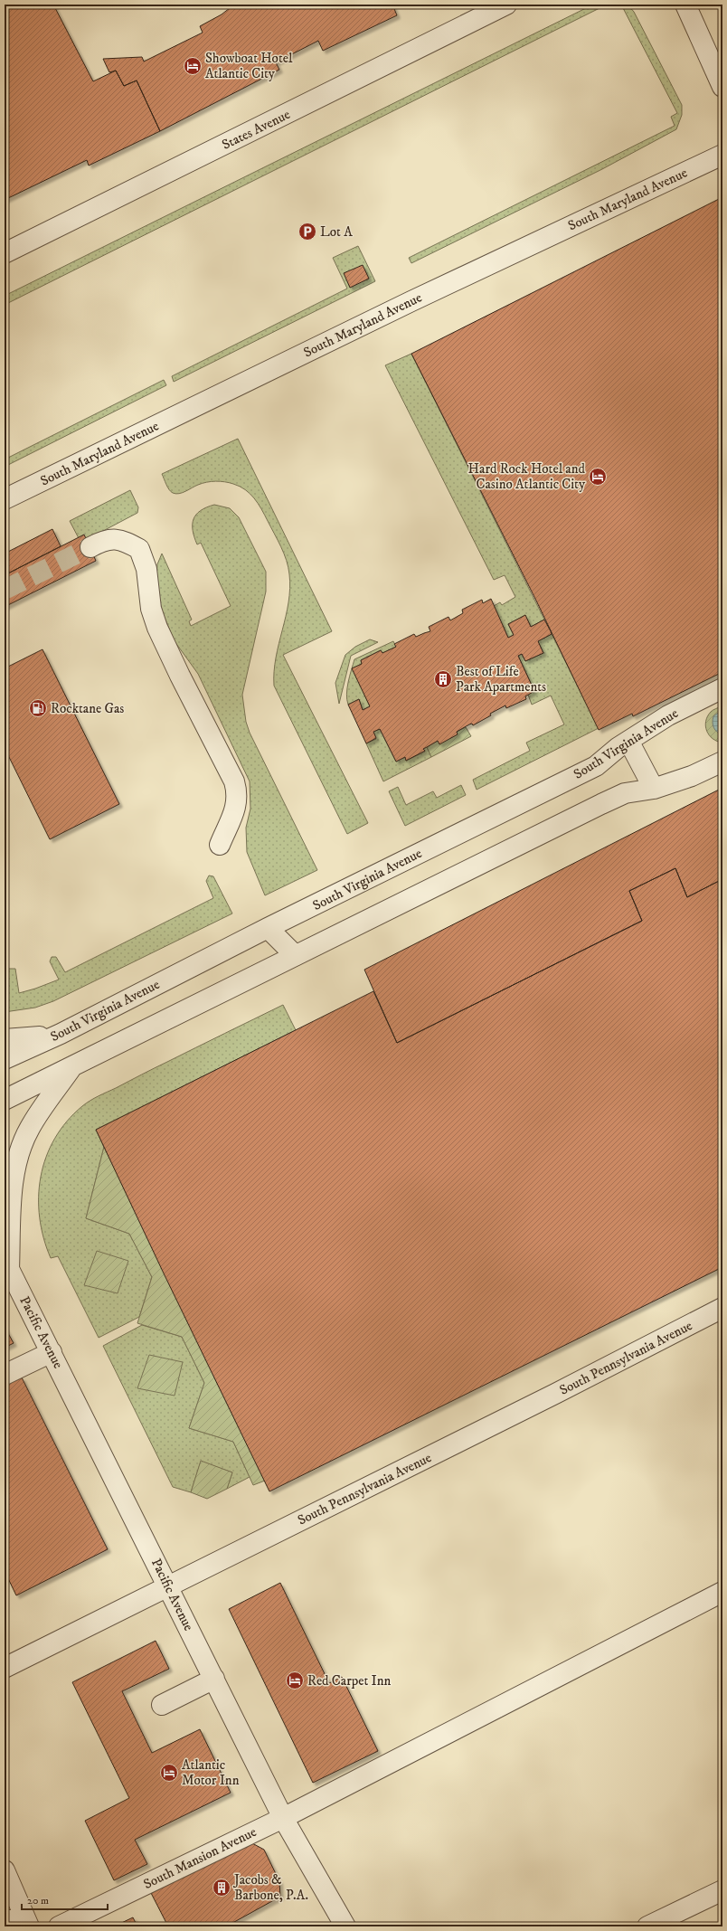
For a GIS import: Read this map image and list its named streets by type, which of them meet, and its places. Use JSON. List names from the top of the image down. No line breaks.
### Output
{"streets":{"street":["States Avenue","South Maryland Avenue","South Virginia Avenue","Pacific Avenue","South Pennsylvania Avenue","South Mansion Avenue"]},"crossings":[["Pacific Avenue","South Pennsylvania Avenue"],["Pacific Avenue","South Mansion Avenue"]],"places":{"hotel":["Showboat Hotel Atlantic City","Hard Rock Hotel and Casino Atlantic City","Red Carpet Inn","Atlantic Motor Inn"],"parking":["Lot A"],"building":["Best of Life Park Apartments","Jacobs & Barbone, P.A."],"fuel station":["Rocktane Gas"]},"scale_bar":"20 m"}
